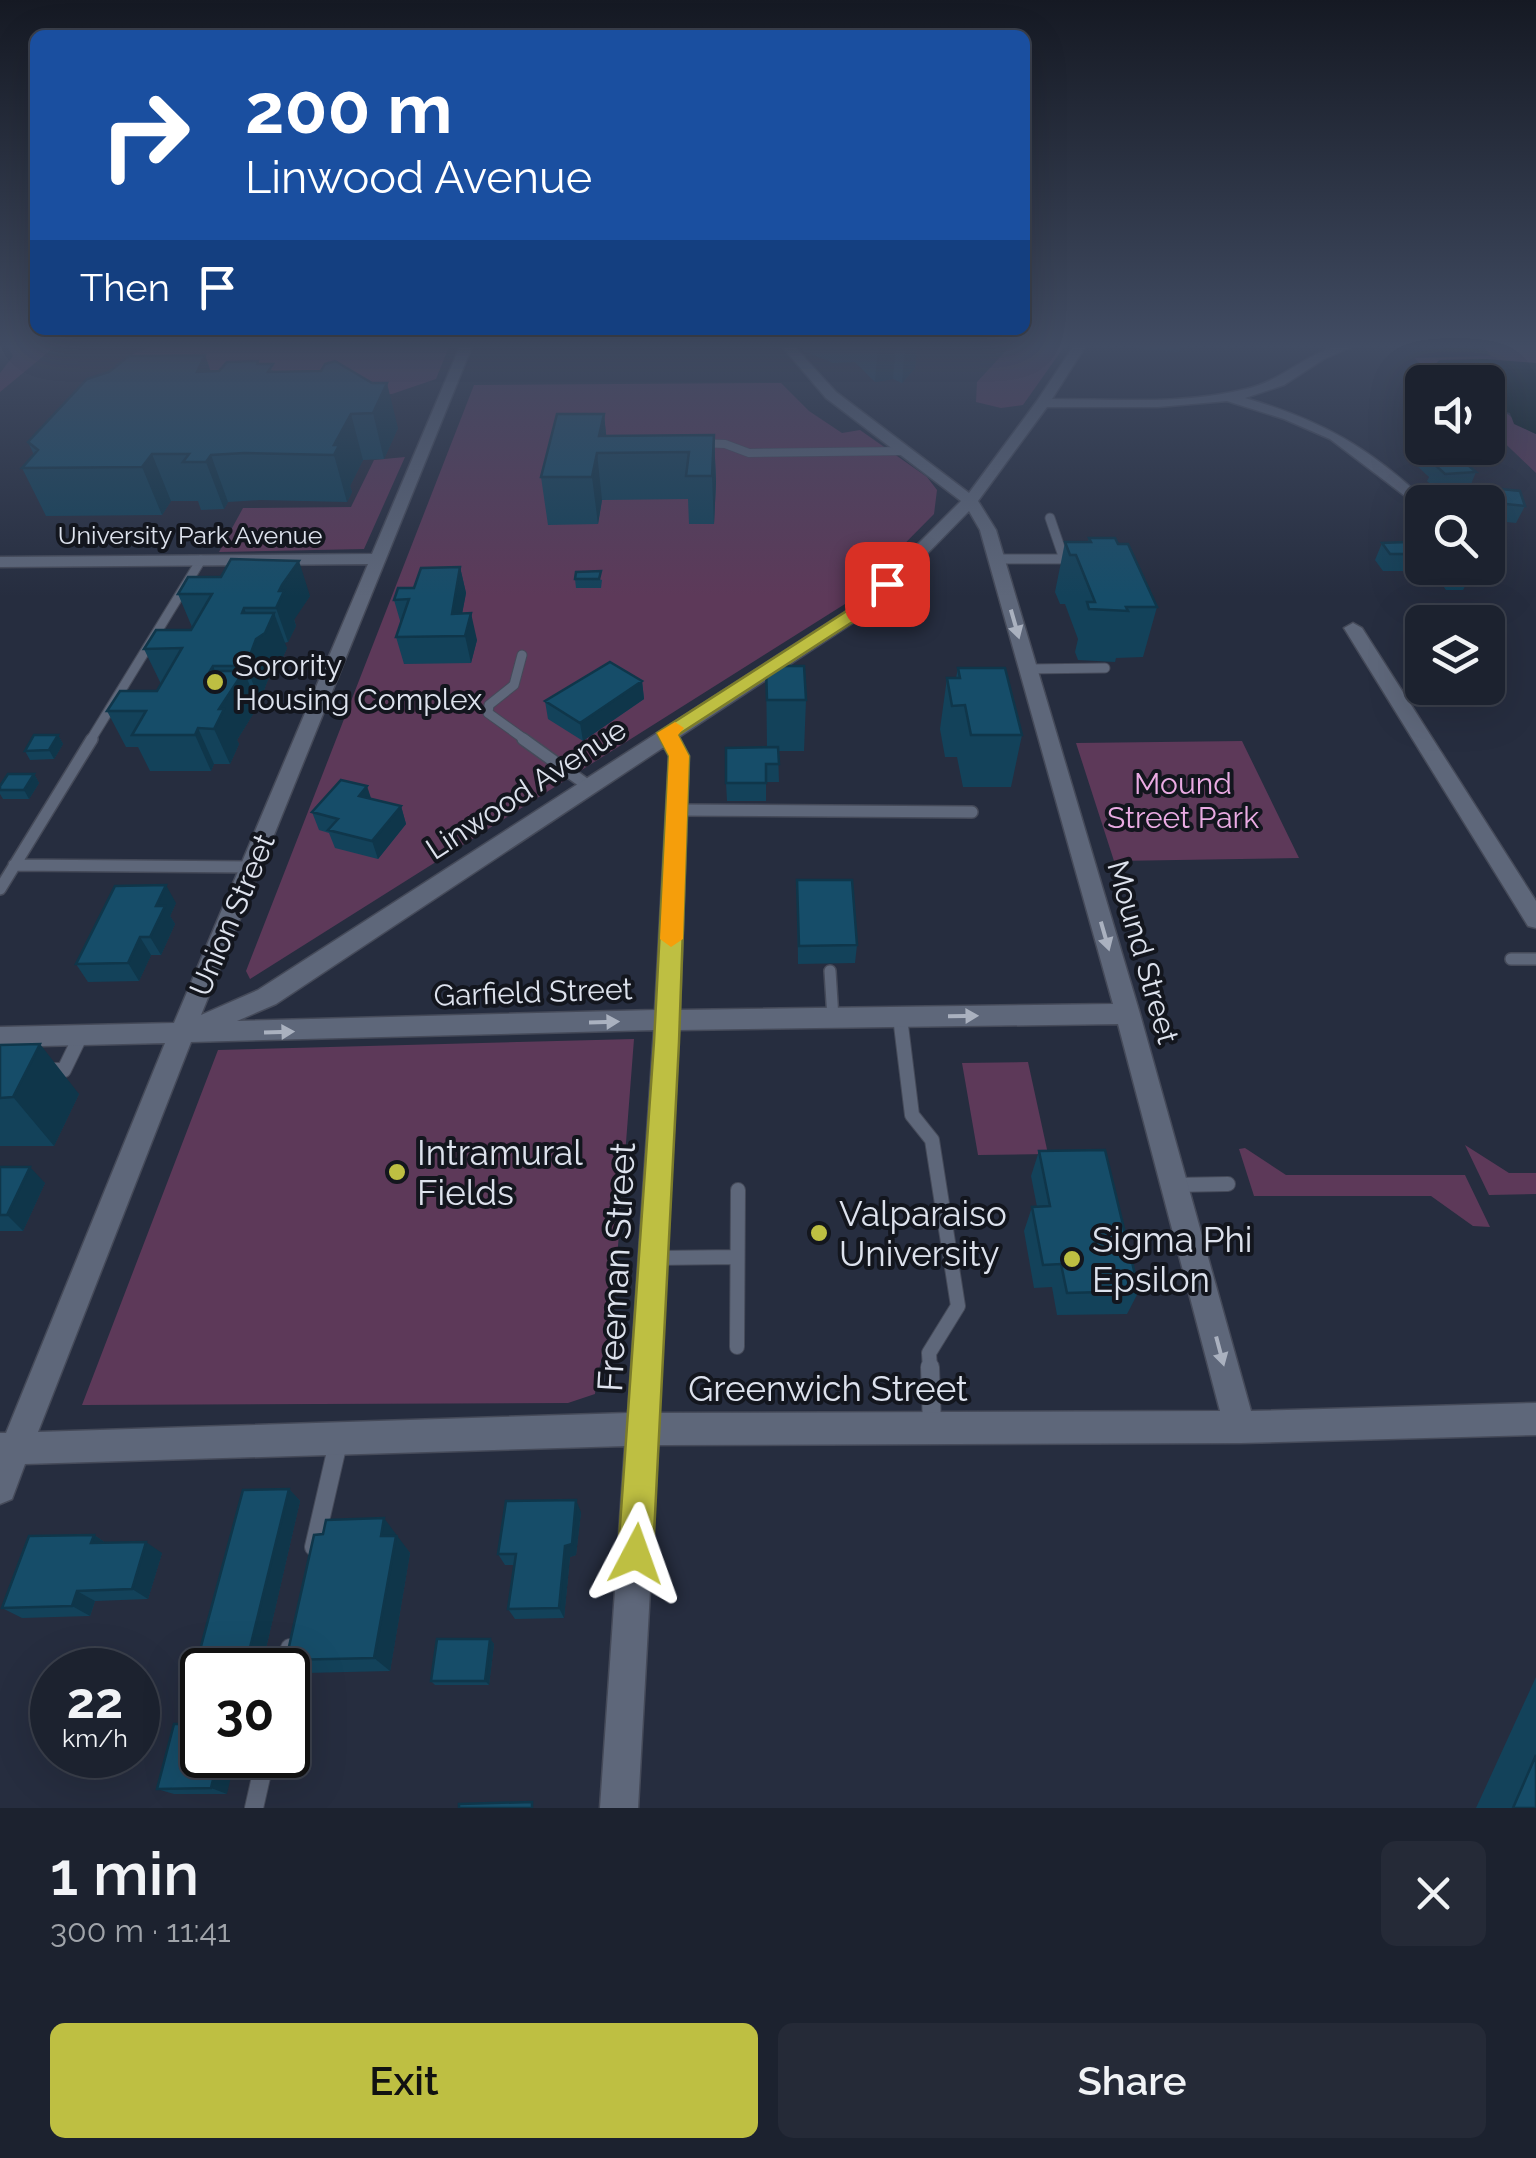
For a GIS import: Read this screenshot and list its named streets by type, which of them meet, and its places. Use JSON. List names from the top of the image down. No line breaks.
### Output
{"streets":{"street":["University Park Avenue","Linwood Avenue","Union Street","Mound Street","Garfield Street","Freeman Street","Greenwich Street"]},"crossings":[["University Park Avenue","Union Street"],["Linwood Avenue","Union Street"],["Linwood Avenue","Mound Street"],["Linwood Avenue","Garfield Street"],["Linwood Avenue","Freeman Street"],["Union Street","Garfield Street"],["Union Street","Greenwich Street"],["Mound Street","Garfield Street"],["Mound Street","Greenwich Street"],["Garfield Street","Freeman Street"],["Freeman Street","Greenwich Street"]],"one_way":["Mound Street","Garfield Street"],"parks":["Mound Street Park"],"places":["Sorority Housing Complex","Intramural Fields","Valparaiso University","Sigma Phi Epsilon"],"page":{"turn":["200 m","Linwood Avenue"],"then":"Then","speed":"22 km/h","limit":"30","heading":["1 min","300 m · 11:41"],"buttons":["Exit","Share"]}}
